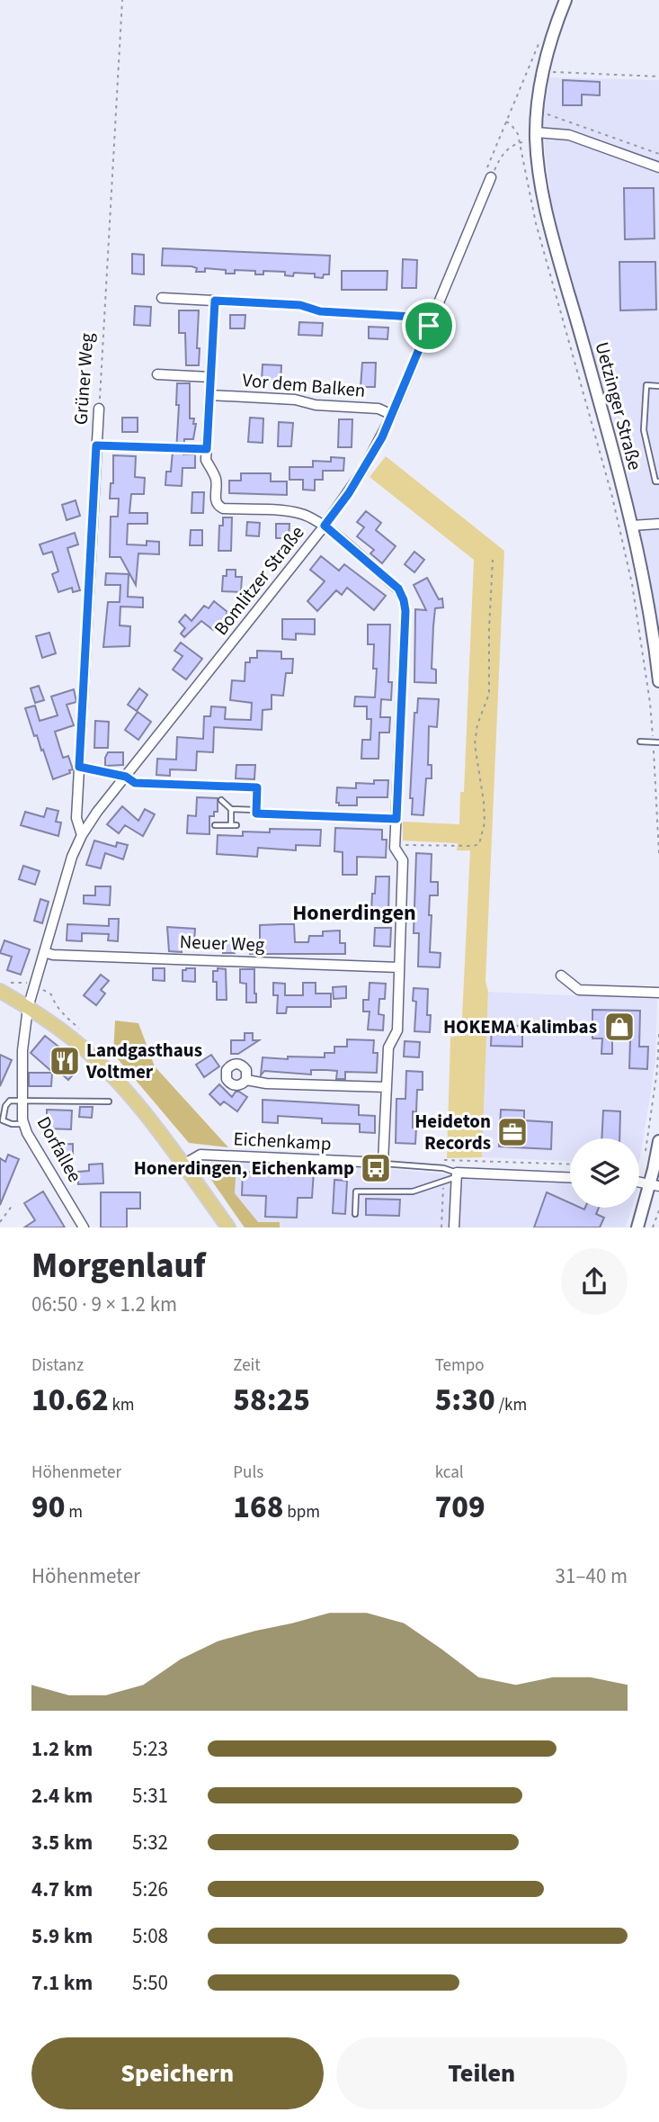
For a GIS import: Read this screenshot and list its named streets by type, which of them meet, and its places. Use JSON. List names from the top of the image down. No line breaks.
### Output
{"streets":{"street":["Grüner Weg","Vor dem Balken","Uetzinger Straße","Bomlitzer Straße","Neuer Weg","Eichenkamp","Dorfallee"]},"crossings":[["Grüner Weg","Bomlitzer Straße"],["Vor dem Balken","Bomlitzer Straße"],["Bomlitzer Straße","Neuer Weg"],["Bomlitzer Straße","Dorfallee"]],"districts":["Honerdingen"],"places":{"shop":["HOKEMA Kalimbas"],"restaurant":["Landgasthaus Voltmer"],"office":["Heideton Records"],"bus stop":["Honerdingen, Eichenkamp"]},"page":{"heading":["Morgenlauf","06:50 · 9 × 1.2 km"],"stats":[["Distanz","10.62 km"],["Zeit","58:25"],["Tempo","5:30 /km"],["Höhenmeter","90 m"],["Puls","168 bpm"],["kcal","709"]],"chart":["Höhenmeter","31–40 m"],"list":[{"name":"1.2 km","note":"5:23"},{"name":"2.4 km","note":"5:31"},{"name":"3.5 km","note":"5:32"},{"name":"4.7 km","note":"5:26"},{"name":"5.9 km","note":"5:08"},{"name":"7.1 km","note":"5:50"}],"buttons":["Speichern","Teilen"]}}
